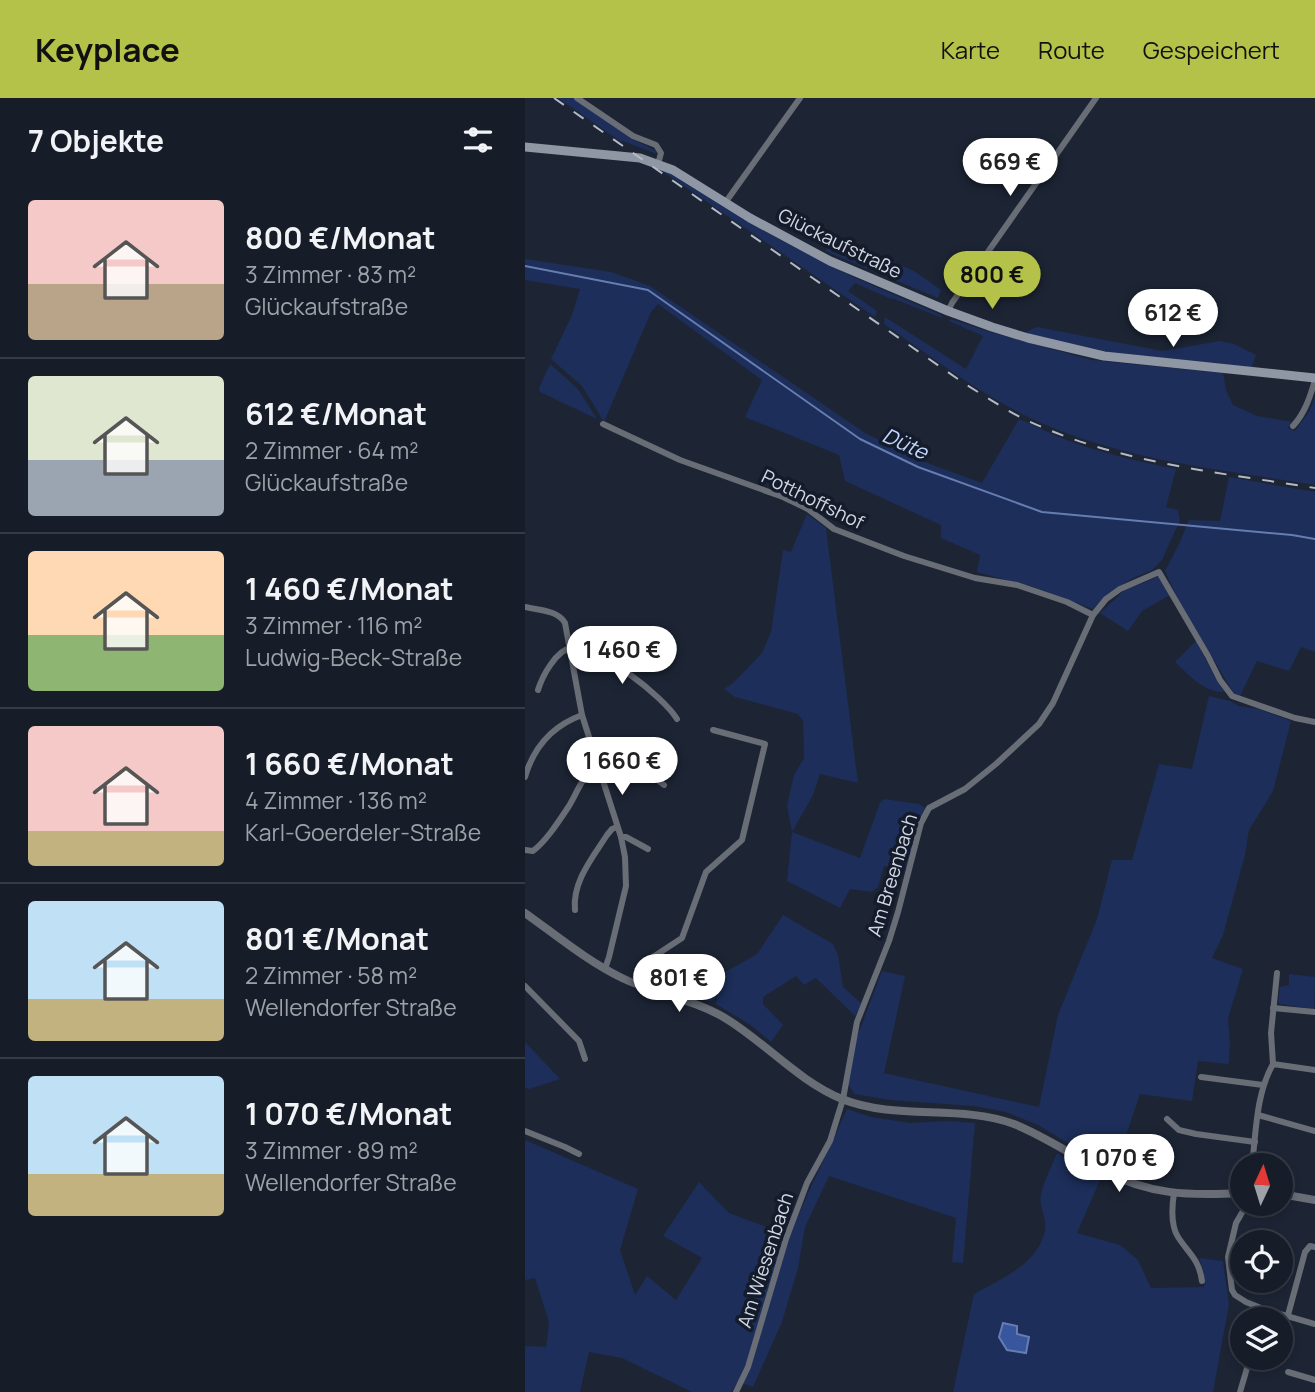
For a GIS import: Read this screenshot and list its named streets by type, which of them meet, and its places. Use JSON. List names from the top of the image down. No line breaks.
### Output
{"streets":{"main road":["Glückaufstraße"],"street":["Potthoffshof","Am Breenbach","Am Wiesenbach"]},"crossings":[["Potthoffshof","Am Breenbach"],["Am Breenbach","Am Wiesenbach"]],"water":["Düte"],"north":"top","page":{"header":"Keyplace","nav":["Karte","Route","Gespeichert"],"heading":"7 Objekte","price":["669 €","800 €","612 €","1 460 €","1 660 €","801 €","1 070 €"],"list":[{"name":"800 €/Monat","note":"3 Zimmer · 83 m² · Glückaufstraße"},{"name":"612 €/Monat","note":"2 Zimmer · 64 m² · Glückaufstraße"},{"name":"1 460 €/Monat","note":"3 Zimmer · 116 m² · Ludwig-Beck-Straße"},{"name":"1 660 €/Monat","note":"4 Zimmer · 136 m² · Karl-Goerdeler-Straße"},{"name":"801 €/Monat","note":"2 Zimmer · 58 m² · Wellendorfer Straße"},{"name":"1 070 €/Monat","note":"3 Zimmer · 89 m² · Wellendorfer Straße"}]}}
